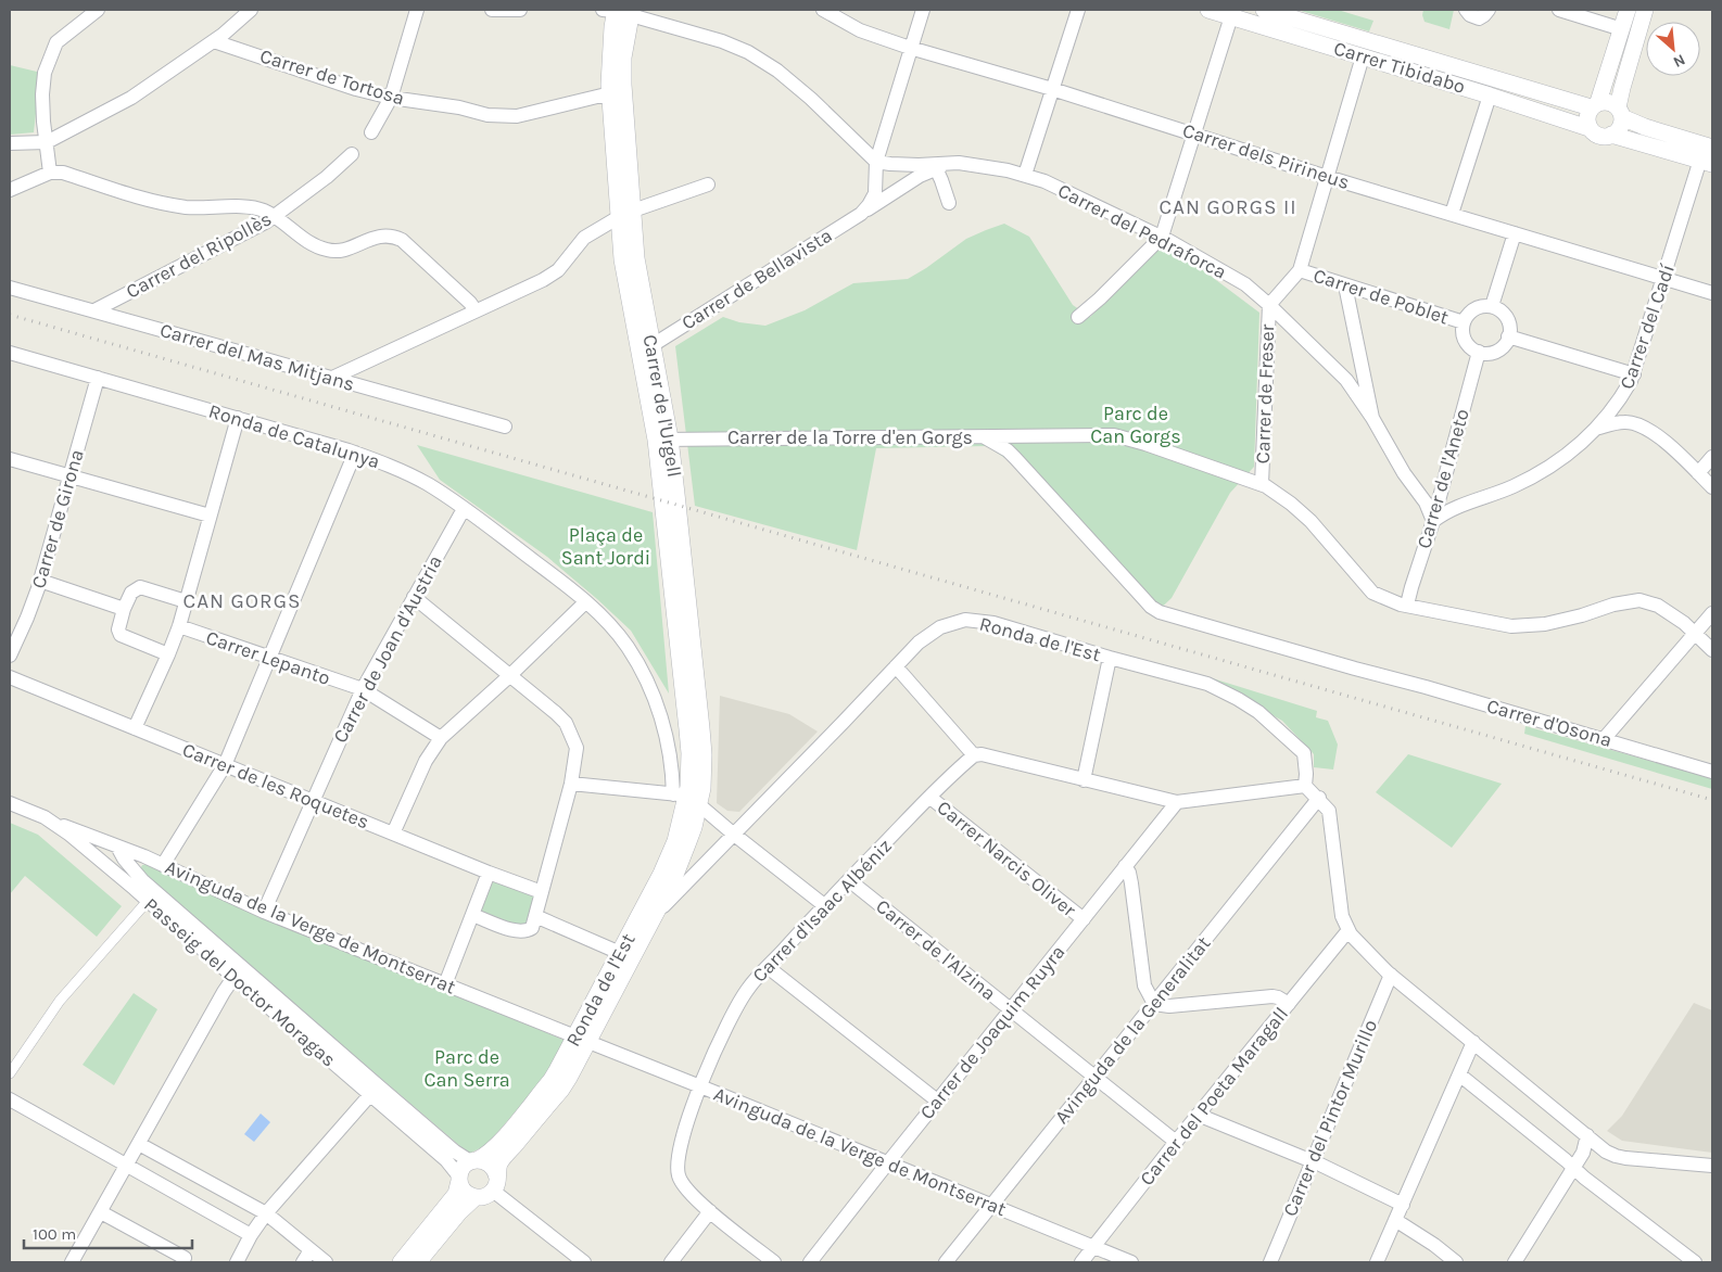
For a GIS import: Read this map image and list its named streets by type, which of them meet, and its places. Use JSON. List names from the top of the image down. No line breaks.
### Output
{"streets":{"street":["Carrer Tibidabo","Carrer de Tortosa","Carrer dels Pirineus","Carrer del Pedraforca","Carrer del Ripollès","Carrer de Bellavista","Carrer de Poblet","Carrer del Cadí","Carrer del Mas Mitjans","Carrer de Freser","Carrer de l'Urgell","Ronda de Catalunya","Carrer de la Torre d'en Gorgs","Carrer de l'Aneto","Carrer de Girona","Ronda de l'Est","Carrer de Joan d'Austria","Carrer Lepanto","Carrer d'Osona","Carrer de les Roquetes","Carrer Narcis Oliver","Carrer d'Isaac Albéniz","Avinguda de la Verge de Montserrat","Carrer de l'Alzina","Passeig del Doctor Moragas","Avinguda de la Generalitat","Carrer de Joaquim Ruyra","Carrer del Poeta Maragall","Carrer del Pintor Murillo"]},"crossings":[["Carrer de Tortosa","Carrer de l'Urgell"],["Carrer dels Pirineus","Carrer de Bellavista"],["Carrer dels Pirineus","Carrer del Cadí"],["Carrer del Pedraforca","Carrer de Bellavista"],["Carrer del Pedraforca","Carrer de Freser"],["Carrer del Ripollès","Carrer del Mas Mitjans"],["Carrer de Bellavista","Carrer de l'Urgell"],["Carrer de Poblet","Carrer de l'Aneto"],["Carrer del Cadí","Carrer de l'Aneto"],["Carrer de l'Urgell","Ronda de Catalunya"],["Carrer de l'Urgell","Carrer de la Torre d'en Gorgs"],["Carrer de l'Urgell","Ronda de l'Est"],["Ronda de Catalunya","Carrer de Girona"],["Ronda de Catalunya","Ronda de l'Est"],["Ronda de Catalunya","Carrer de Joan d'Austria"],["Carrer de la Torre d'en Gorgs","Carrer d'Osona"],["Ronda de l'Est","Avinguda de la Verge de Montserrat"],["Ronda de l'Est","Passeig del Doctor Moragas"],["Carrer de Joan d'Austria","Carrer Lepanto"],["Carrer de Joan d'Austria","Carrer de les Roquetes"],["Carrer de Joan d'Austria","Avinguda de la Verge de Montserrat"],["Carrer Narcis Oliver","Carrer d'Isaac Albéniz"],["Carrer Narcis Oliver","Carrer de Joaquim Ruyra"],["Carrer d'Isaac Albéniz","Avinguda de la Verge de Montserrat"],["Carrer d'Isaac Albéniz","Carrer de l'Alzina"],["Avinguda de la Verge de Montserrat","Passeig del Doctor Moragas"],["Avinguda de la Verge de Montserrat","Avinguda de la Generalitat"],["Avinguda de la Verge de Montserrat","Carrer de Joaquim Ruyra"],["Avinguda de la Verge de Montserrat","Carrer del Poeta Maragall"],["Carrer de l'Alzina","Avinguda de la Generalitat"],["Carrer de l'Alzina","Carrer de Joaquim Ruyra"],["Carrer de l'Alzina","Carrer del Poeta Maragall"]],"districts":["CAN GORGS II","CAN GORGS"],"parks":["Parc de Can Gorgs","Plaça de Sant Jordi","Parc de Can Serra"],"scale_bar":"100 m","north":"bottom right"}
